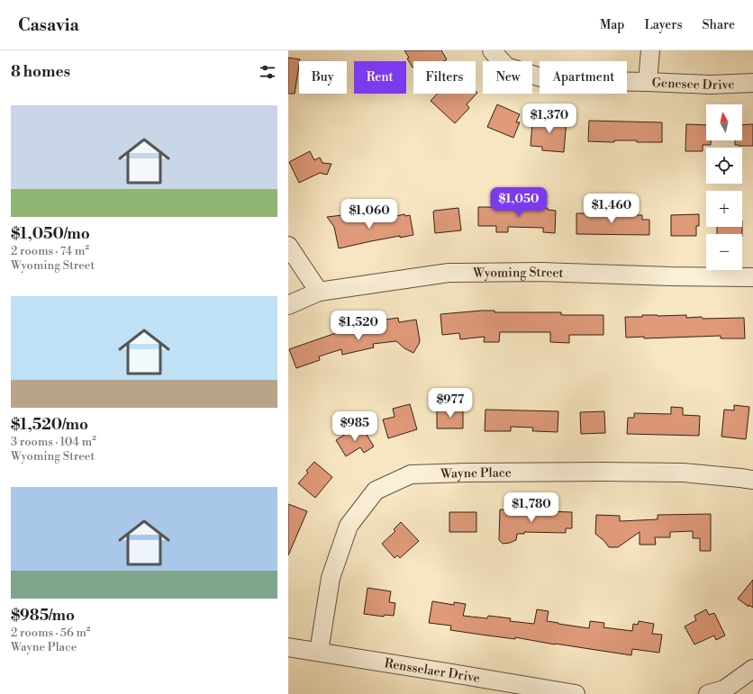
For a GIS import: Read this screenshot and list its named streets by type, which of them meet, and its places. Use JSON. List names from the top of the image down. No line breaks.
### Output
{"streets":{"street":["Genesee Drive","Wyoming Street","Wayne Place","Rensselaer Drive"]},"crossings":[["Wayne Place","Rensselaer Drive"]],"north":"top","page":{"header":"Casavia","nav":["Map","Layers","Share"],"heading":"8 homes","chip":["Buy","Rent","Filters","New","Apartment"],"list":[{"name":"$1,050/mo","note":"2 rooms · 74 m² · Wyoming Street"},{"name":"$1,520/mo","note":"3 rooms · 104 m² · Wyoming Street"},{"name":"$985/mo","note":"2 rooms · 56 m² · Wayne Place"}],"price":["$1,370","$1,050","$1,460","$1,060","$1,520","$977","$985","$1,780"],"map_buttons":["+","−"]}}
